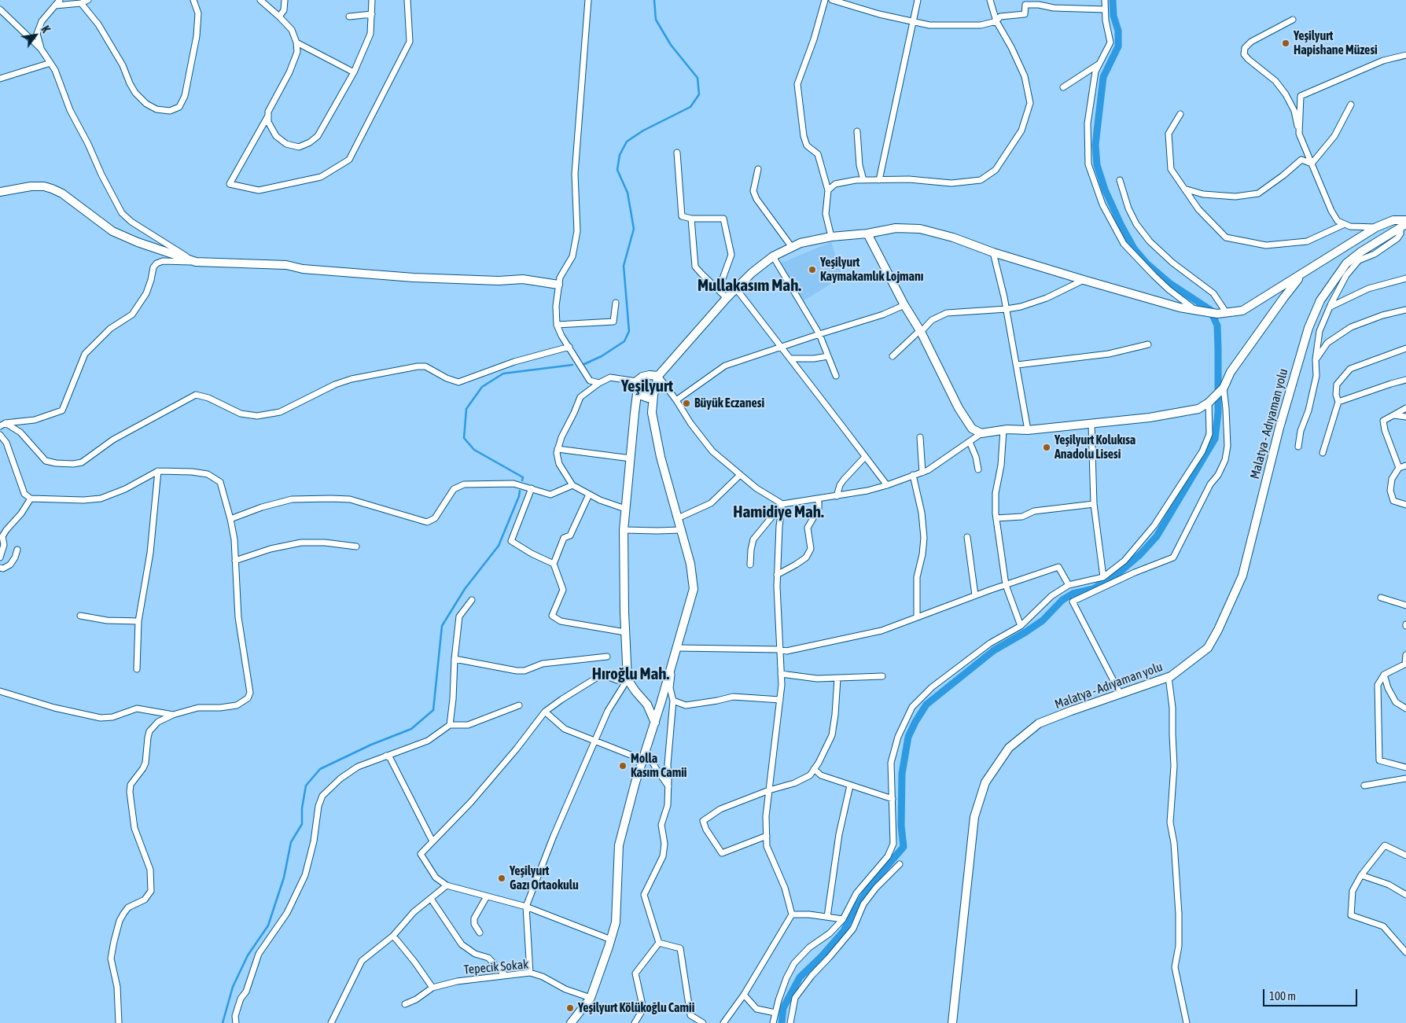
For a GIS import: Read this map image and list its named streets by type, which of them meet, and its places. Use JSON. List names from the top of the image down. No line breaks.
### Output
{"streets":{"main road":["Malatya - Adıyaman yolu"],"street":["Tepecik Sokak"]},"districts":["Mullakasım Mah.","Yeşilyurt","Hamidiye Mah.","Hıroğlu Mah."],"places":["Yeşilyurt Hapishane Müzesi","Yeşilyurt Kaymakamlık Lojmanı","Büyük Eczanesi","Yeşilyurt Kolukısa Anadolu Lisesi","Molla Kasım Camii","Yeşilyurt Gazı Ortaokulu","Yeşilyurt Kölükoğlu Camii"],"scale_bar":"100 m","north":"top right"}
